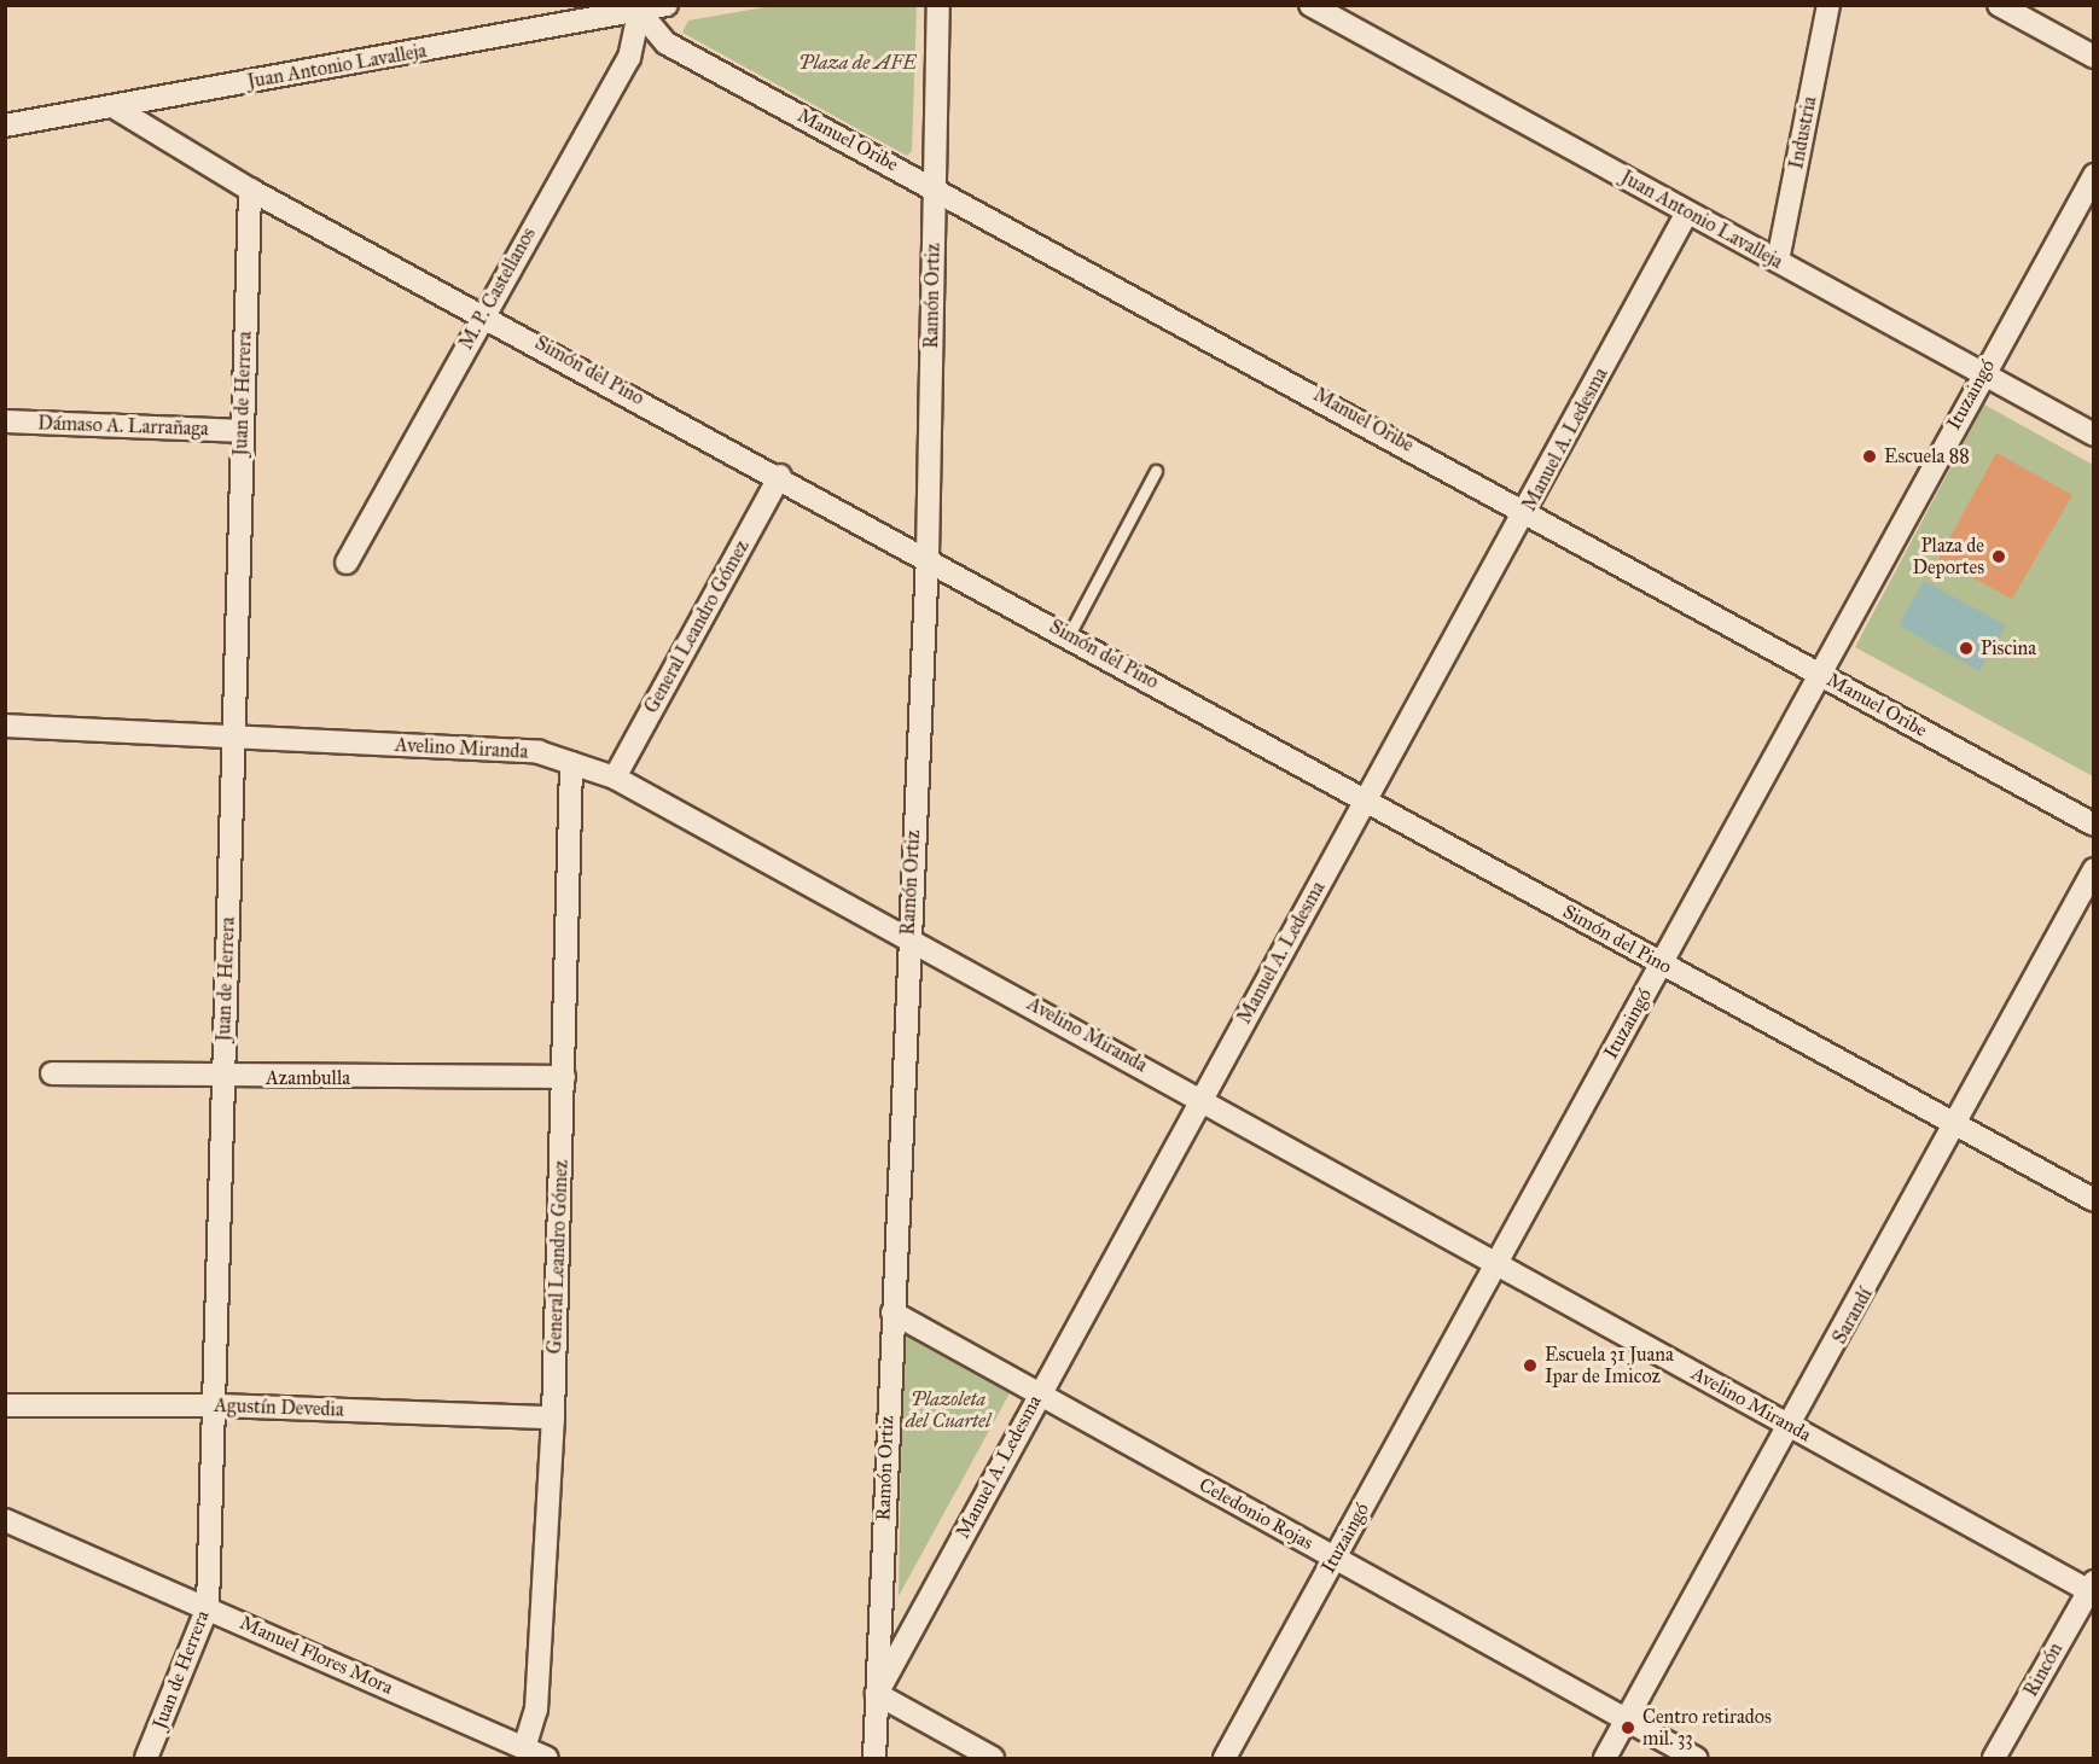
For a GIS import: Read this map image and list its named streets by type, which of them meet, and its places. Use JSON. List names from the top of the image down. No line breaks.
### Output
{"streets":{"street":["Juan Antonio Lavalleja","Industria","Manuel Oribe","M. P. Castellanos","Ramón Ortiz","Simón del Pino","Juan de Herrera","Ituzaingó","Dámaso A. Larrañaga","Manuel A. Ledesma","General Leandro Gómez","Avelino Miranda","Azambulla","Sarandí","Agustín Devedia","Celedonio Rojas","Manuel Flores Mora","Rincón"]},"crossings":[["Juan Antonio Lavalleja","Industria"],["Juan Antonio Lavalleja","Manuel Oribe"],["Juan Antonio Lavalleja","M. P. Castellanos"],["Juan Antonio Lavalleja","Simón del Pino"],["Juan Antonio Lavalleja","Ituzaingó"],["Juan Antonio Lavalleja","Manuel A. Ledesma"],["Manuel Oribe","M. P. Castellanos"],["Manuel Oribe","Ramón Ortiz"],["Manuel Oribe","Ituzaingó"],["Manuel Oribe","Manuel A. Ledesma"],["M. P. Castellanos","Simón del Pino"],["Ramón Ortiz","Simón del Pino"],["Ramón Ortiz","Manuel A. Ledesma"],["Ramón Ortiz","Avelino Miranda"],["Ramón Ortiz","Celedonio Rojas"],["Simón del Pino","Juan de Herrera"],["Simón del Pino","Ituzaingó"],["Simón del Pino","Manuel A. Ledesma"],["Simón del Pino","General Leandro Gómez"],["Simón del Pino","Sarandí"],["Juan de Herrera","Dámaso A. Larrañaga"],["Juan de Herrera","Avelino Miranda"],["Juan de Herrera","Azambulla"],["Juan de Herrera","Agustín Devedia"],["Juan de Herrera","Manuel Flores Mora"],["Ituzaingó","Avelino Miranda"],["Ituzaingó","Celedonio Rojas"],["Manuel A. Ledesma","Avelino Miranda"],["Manuel A. Ledesma","Celedonio Rojas"],["General Leandro Gómez","Avelino Miranda"],["General Leandro Gómez","Azambulla"],["General Leandro Gómez","Agustín Devedia"],["General Leandro Gómez","Manuel Flores Mora"],["Avelino Miranda","Sarandí"],["Avelino Miranda","Rincón"],["Sarandí","Celedonio Rojas"]],"parks":["Plaza de AFE","Plazoleta del Cuartel"],"places":["Escuela 88","Plaza de Deportes","Piscina","Escuela 31 Juana Ipar de Imicoz","Centro retirados mil. 33"]}
